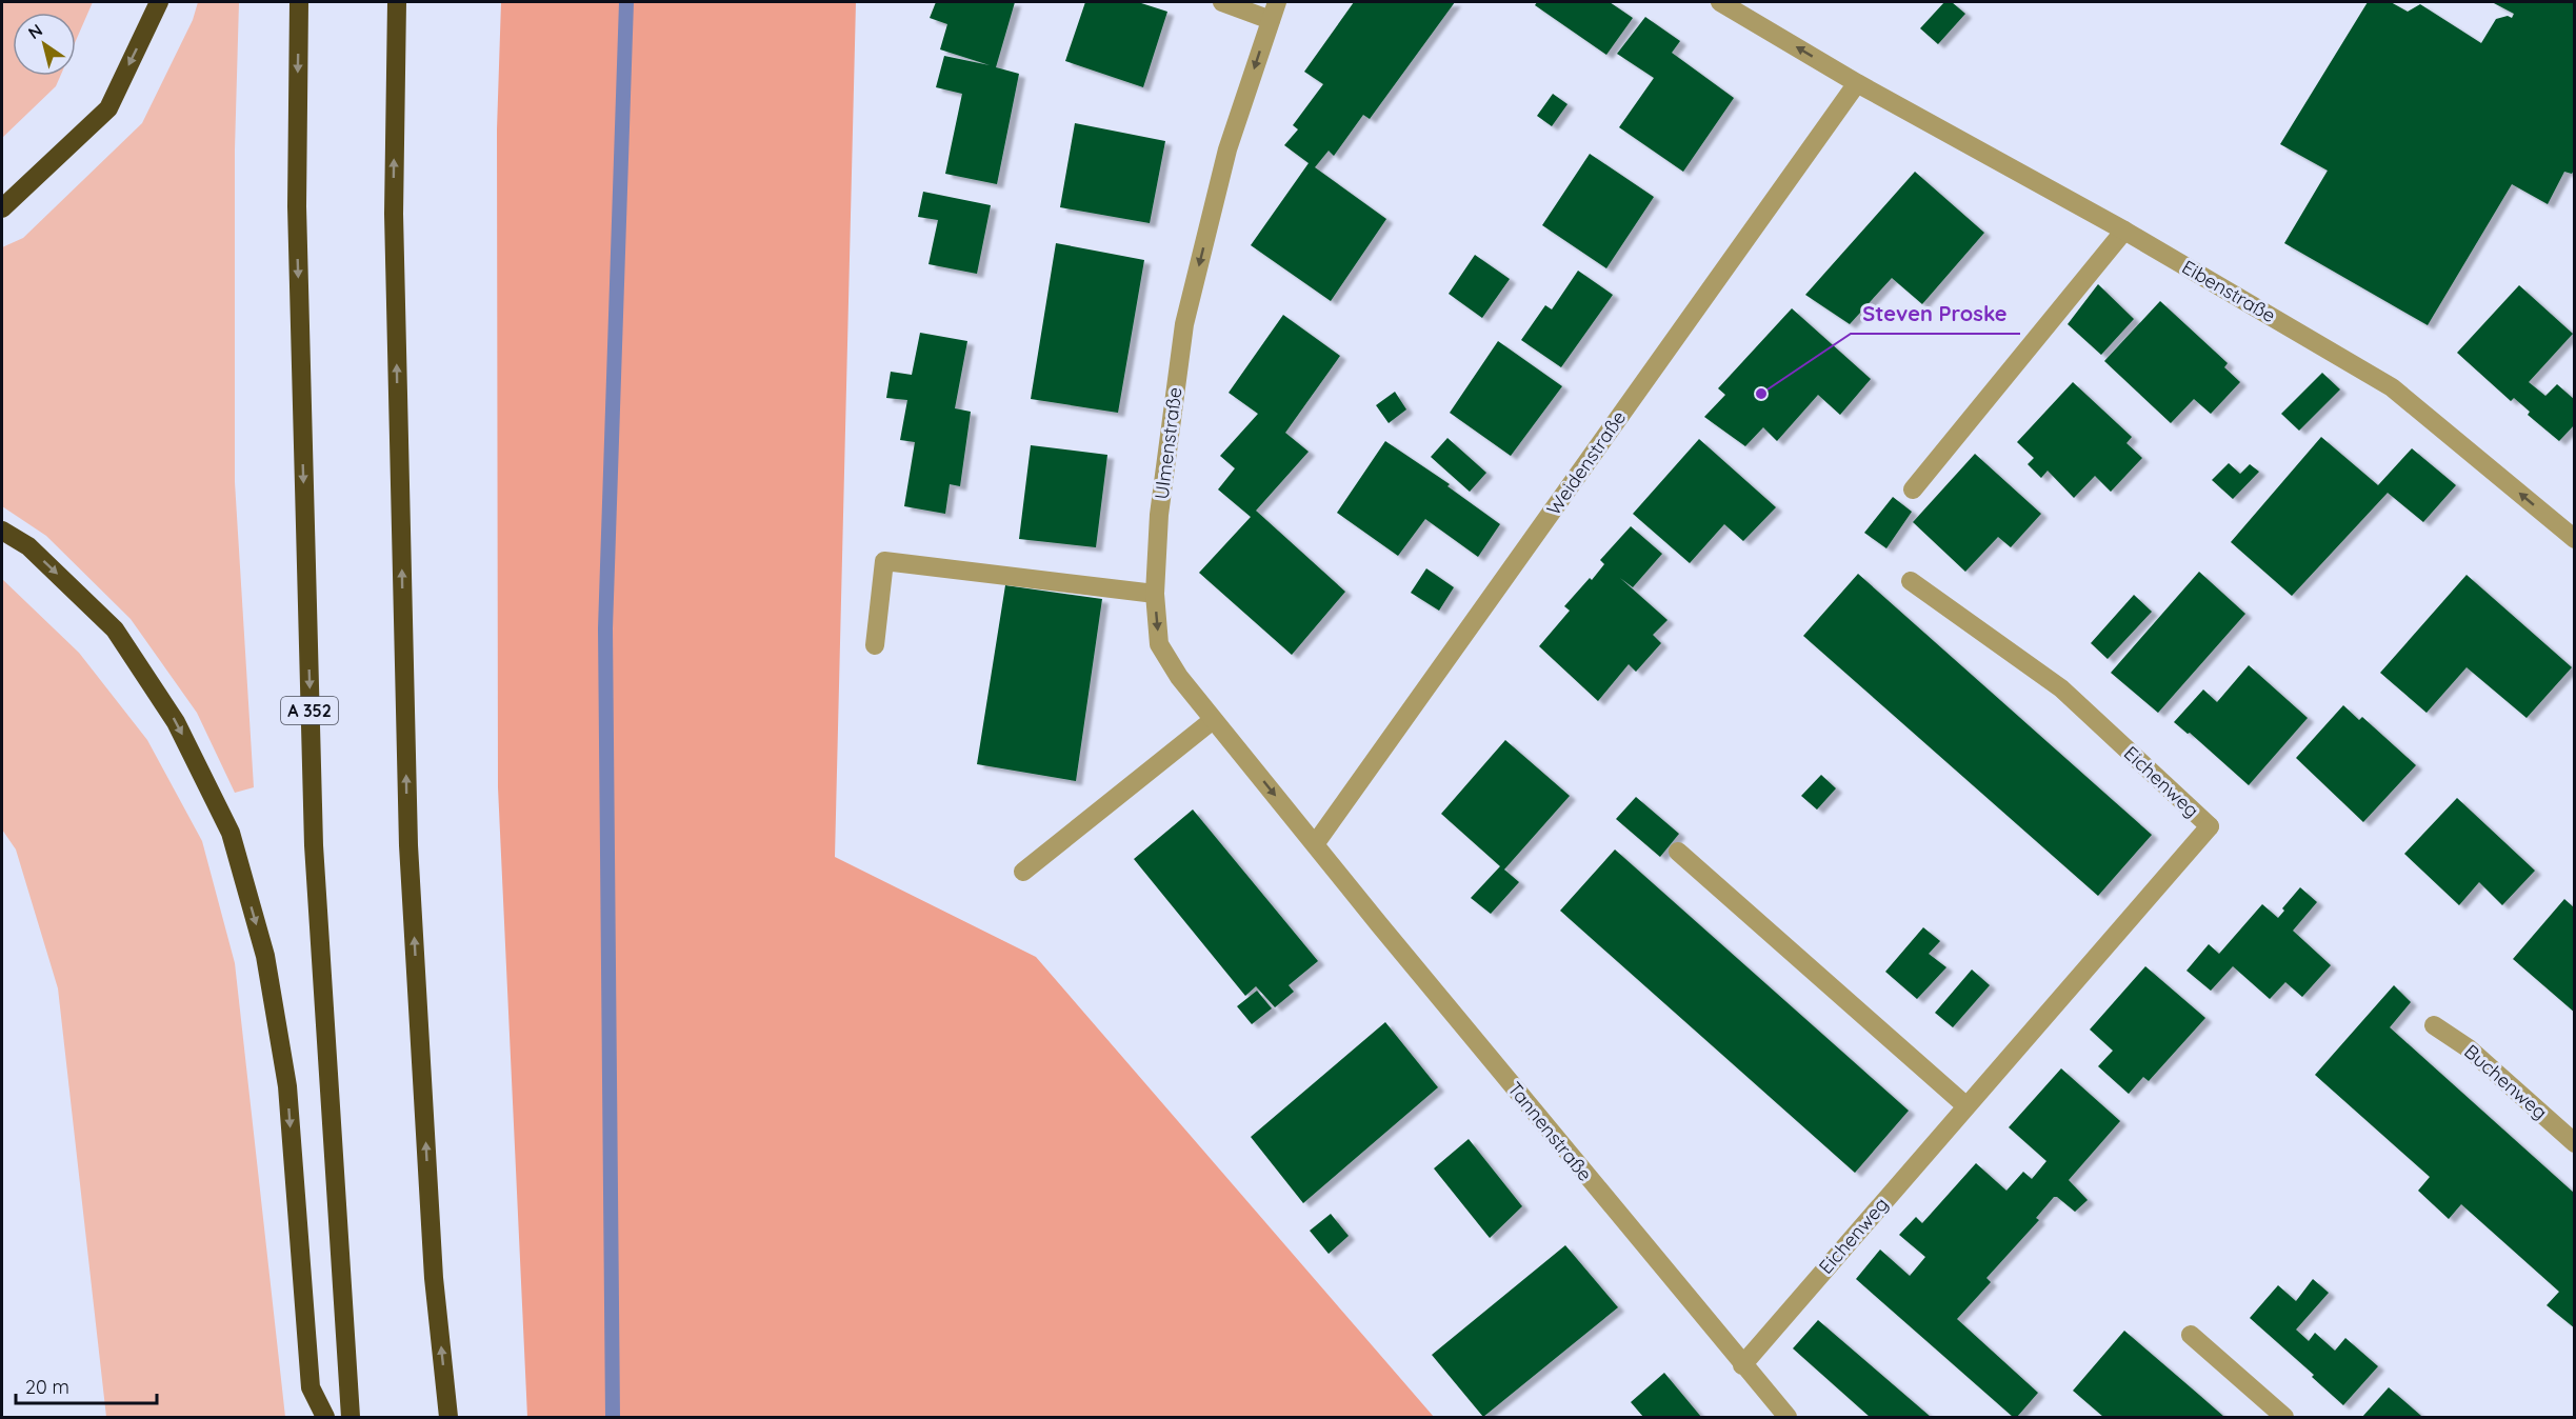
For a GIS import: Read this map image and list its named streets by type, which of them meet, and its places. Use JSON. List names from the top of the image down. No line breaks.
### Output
{"streets":{"highway":["A 352"],"street":["Eibenstraße","Ulmenstraße","Weidenstraße","Eichenweg","Buchenweg","Tannenstraße"]},"crossings":[["Eibenstraße","Weidenstraße"],["Ulmenstraße","Weidenstraße"],["Ulmenstraße","Tannenstraße"],["Weidenstraße","Tannenstraße"],["Eichenweg","Tannenstraße"]],"one_way":["Eibenstraße","Ulmenstraße"],"places":["Steven Proske"],"scale_bar":"20 m","north":"top left"}
